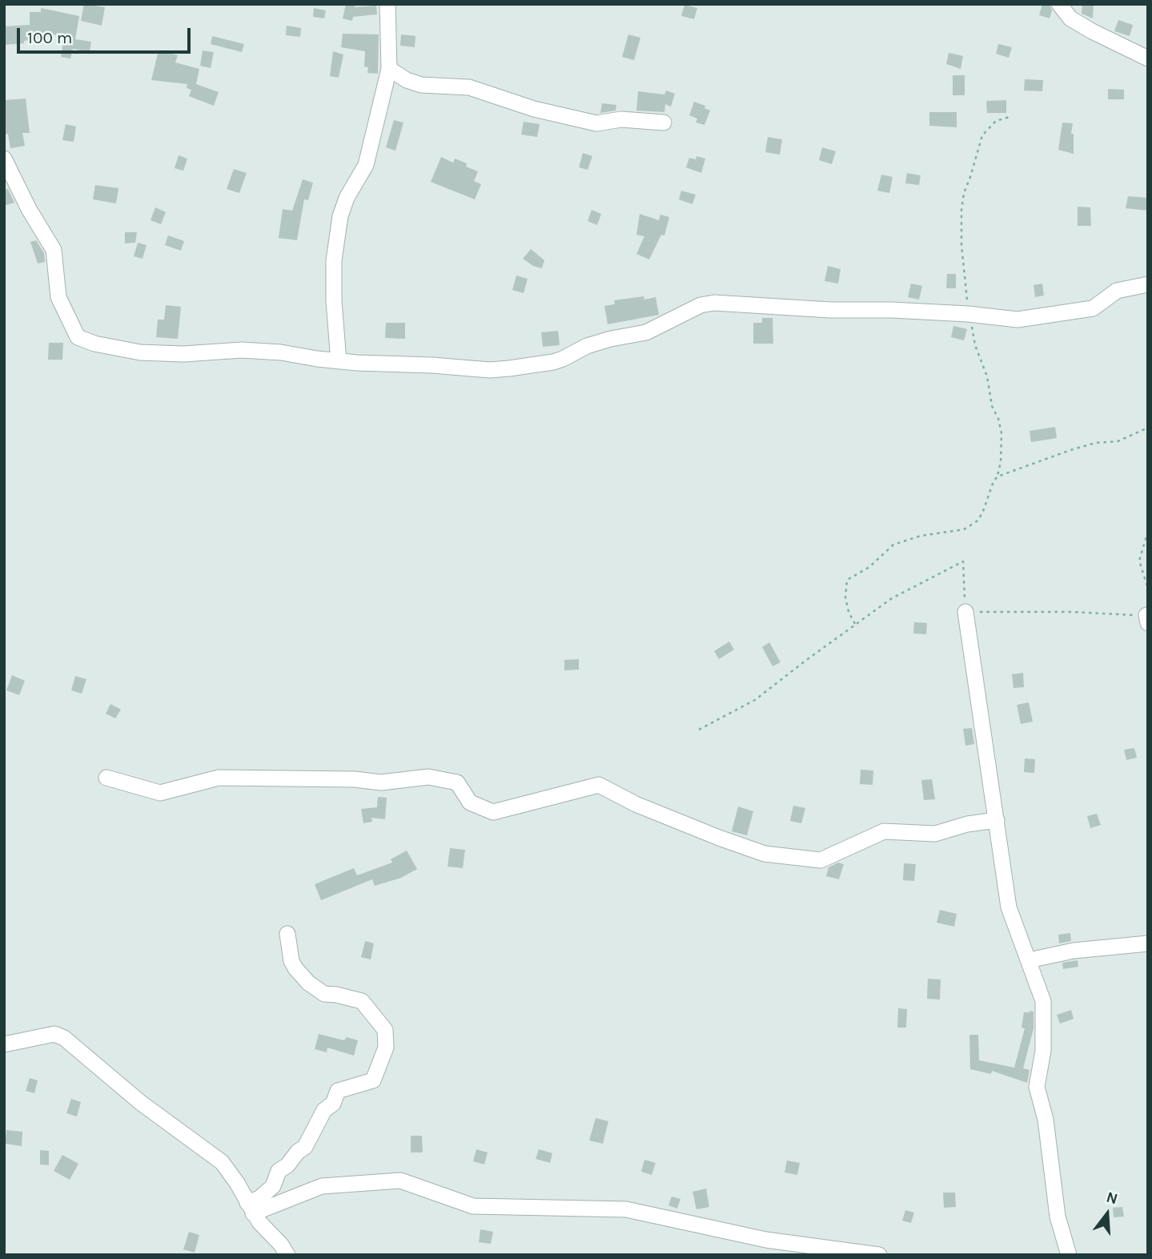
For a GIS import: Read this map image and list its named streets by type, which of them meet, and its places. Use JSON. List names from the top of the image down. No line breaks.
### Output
{"scale_bar":"100 m","north":"top"}
